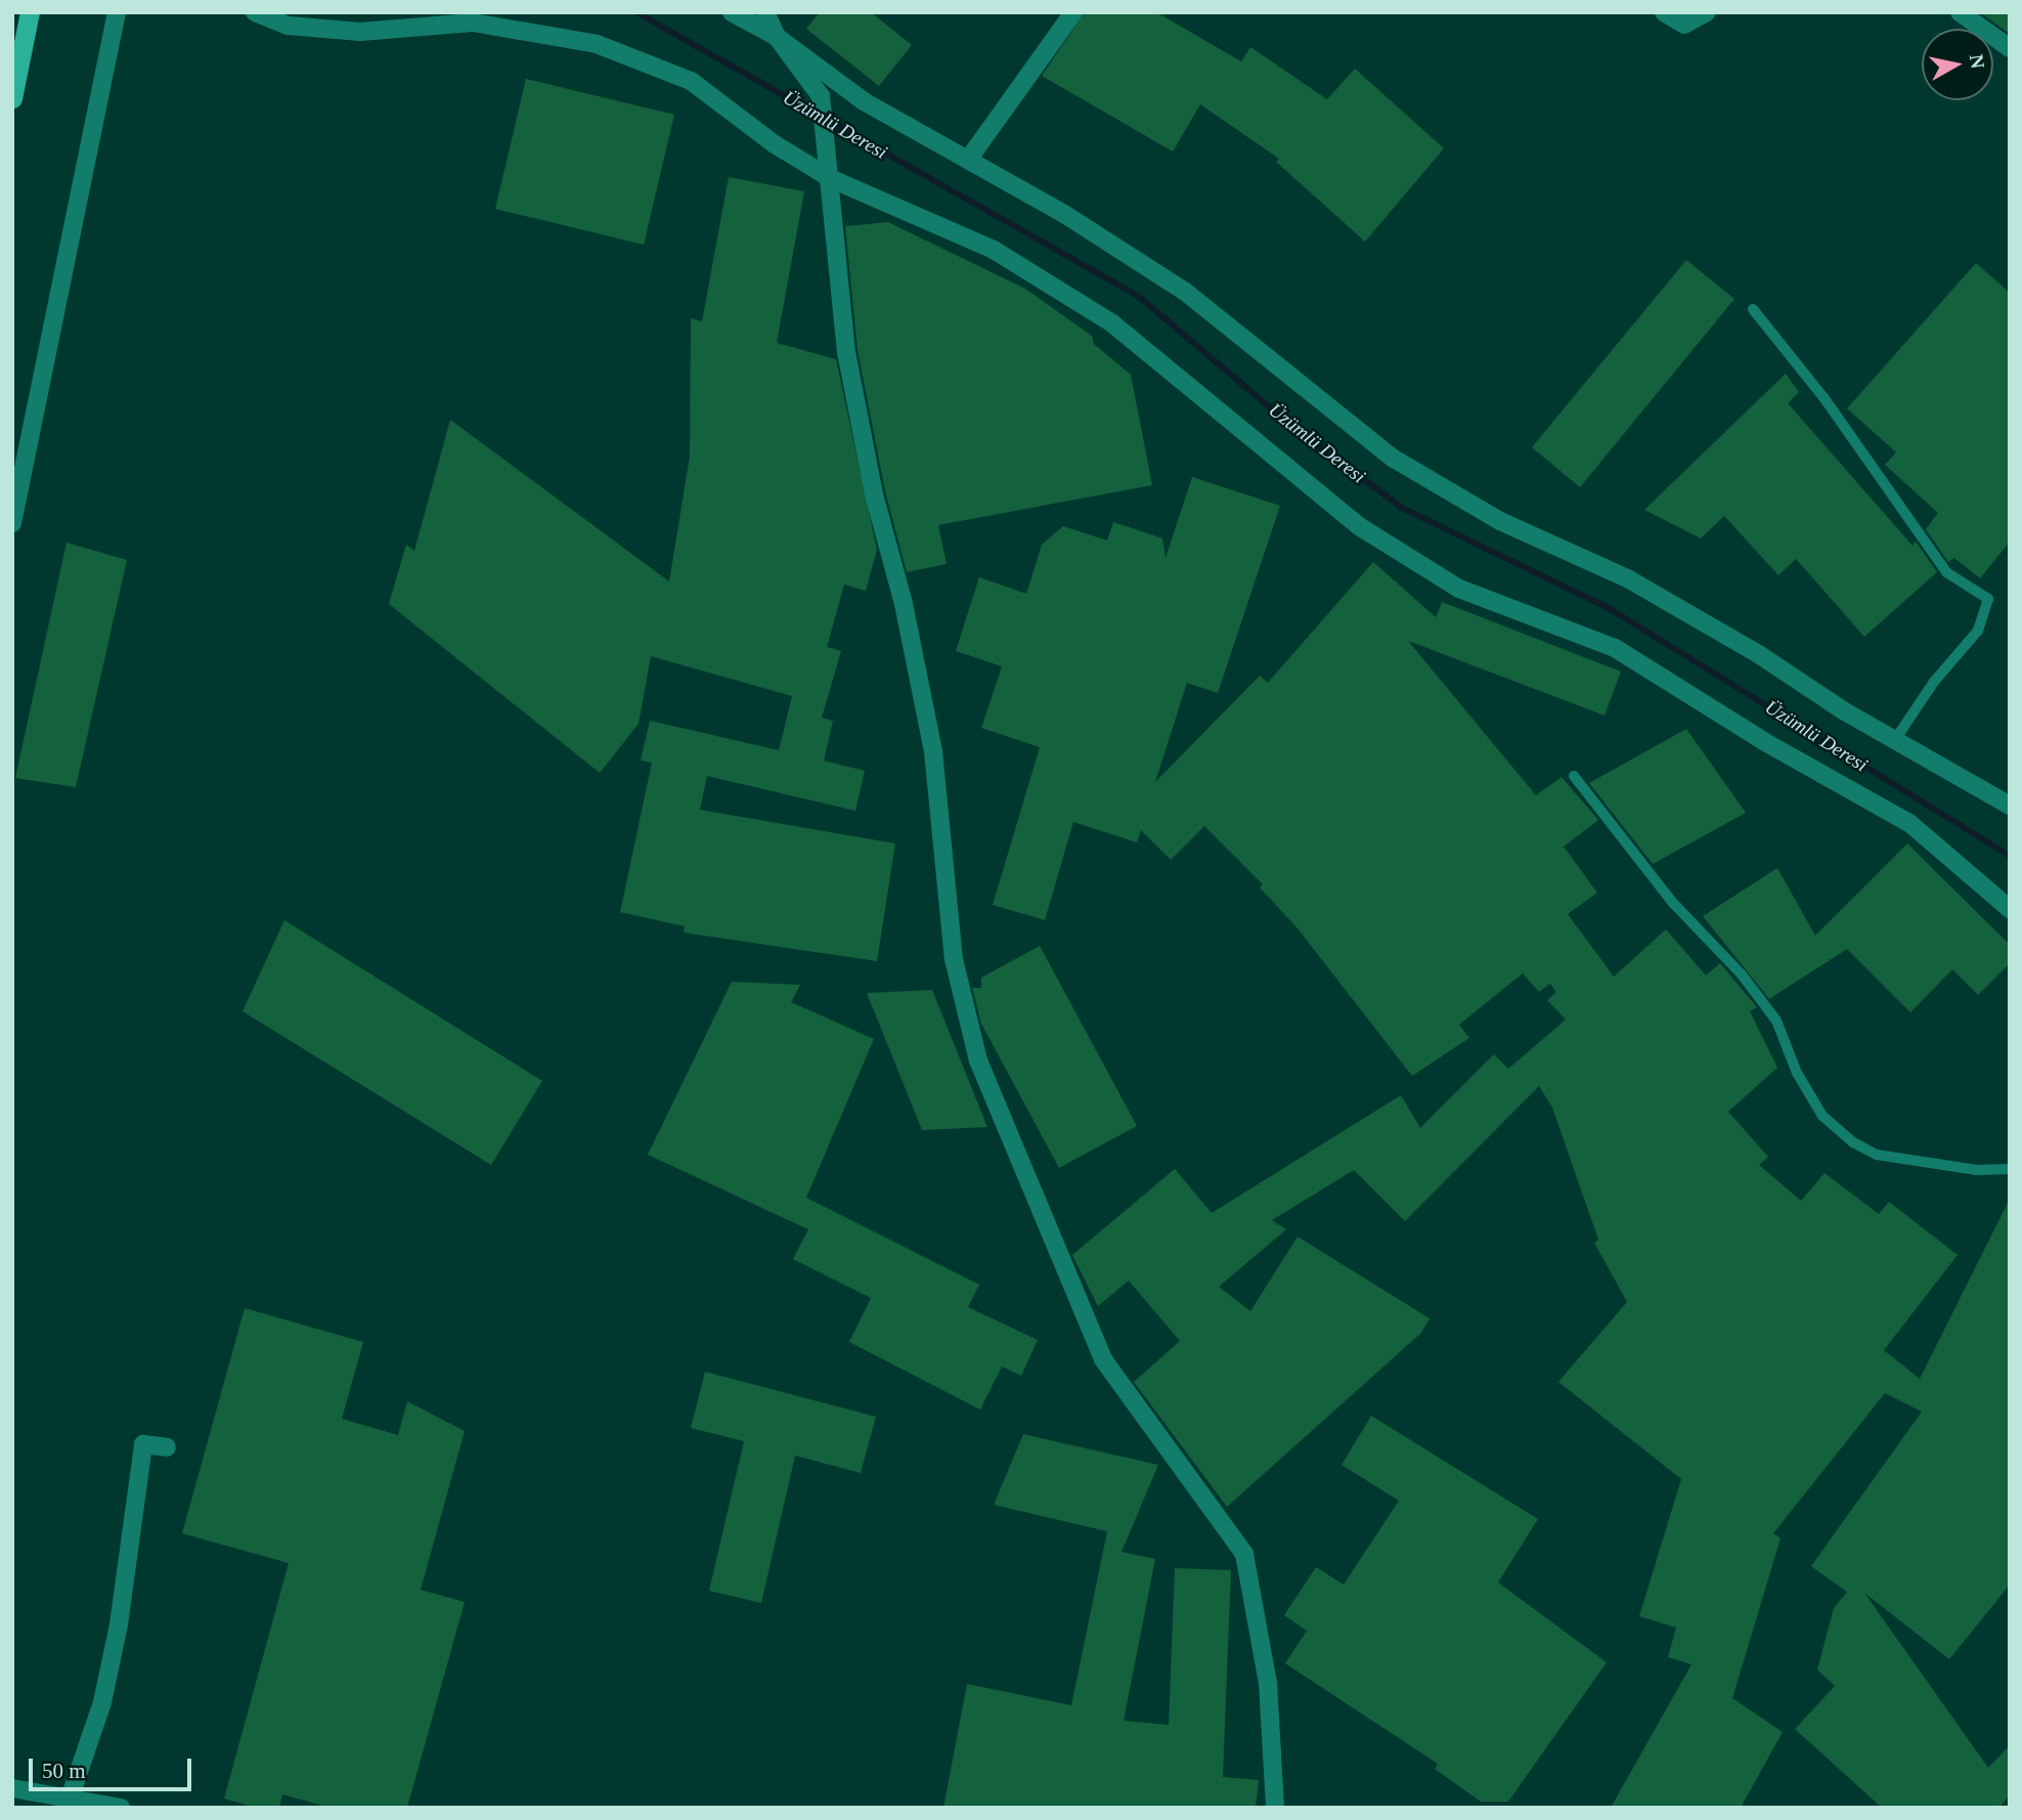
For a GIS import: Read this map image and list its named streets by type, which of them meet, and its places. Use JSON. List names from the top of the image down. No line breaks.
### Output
{"water":["Üzümlü Deresi"],"scale_bar":"50 m","north":"right"}
